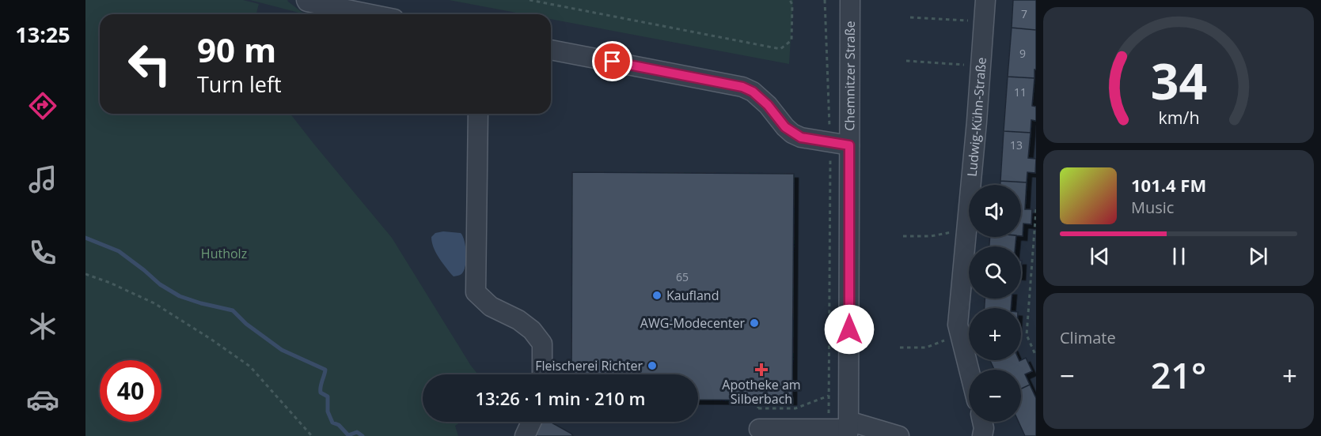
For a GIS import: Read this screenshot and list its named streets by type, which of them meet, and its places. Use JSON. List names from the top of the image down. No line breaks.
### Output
{"streets":{"street":["Chemnitzer Straße","Ludwig-Kühn-Straße"]},"parks":["Hutholz"],"places":{"other":["Kaufland","AWG-Modecenter","Fleischerei Richter"],"health":["Apotheke am Silberbach"]},"house_numbers":["7","9","11","13","65"],"page":{"tabs":"13:25","turn":["90 m","Turn left"],"song":["101.4 FM","Music"],"map_buttons":["+","−"],"tile":"Climate","heat":["−","21°","+"],"limit":"40","trip":"13:26 · 1 min · 210 m","gauge":["34","km/h"]}}
